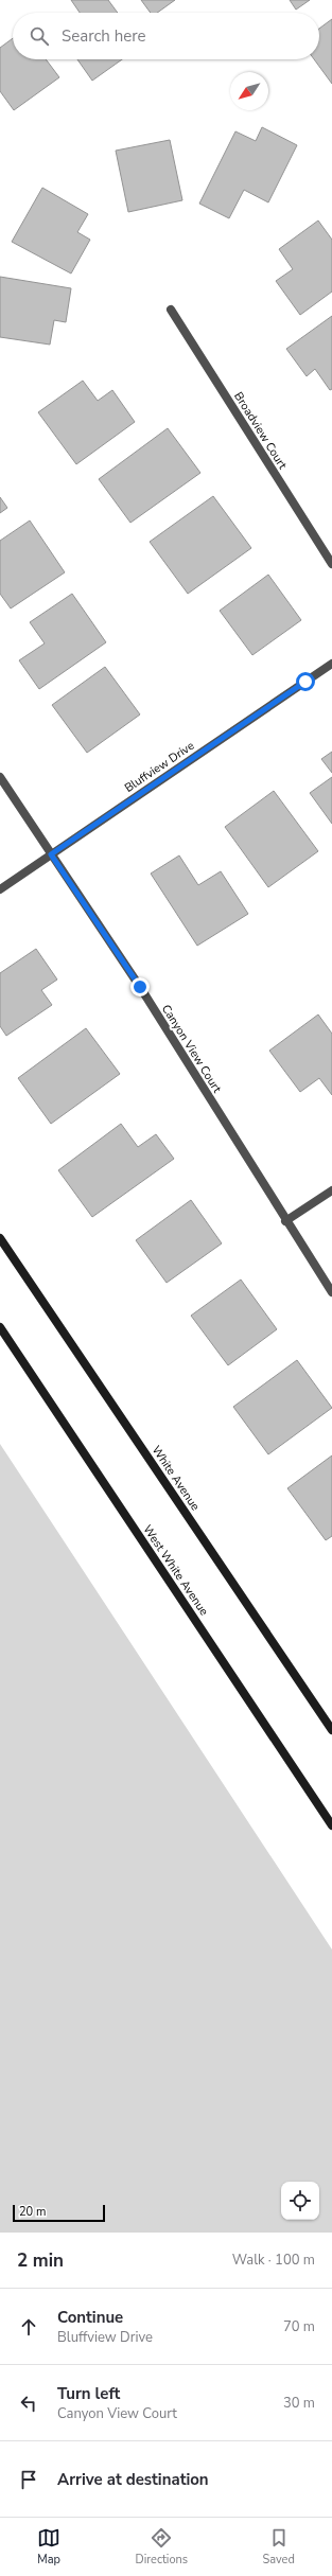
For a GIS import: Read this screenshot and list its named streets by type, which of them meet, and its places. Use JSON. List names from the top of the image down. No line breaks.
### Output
{"streets":{"main road":["White Avenue","West White Avenue"],"street":["Broadview Court","Bluffview Drive","Canyon View Court"]},"crossings":[["Bluffview Drive","Canyon View Court"]],"scale_bar":"20 m","north":"bottom left","page":{"search":"Search here","scale":"20 m","heading":["2 min","Walk · 100 m"],"list":[["Continue","Bluffview Drive","70 m"],["Turn left","Canyon View Court","30 m"],"Arrive at destination"],"nav":["Map","Directions","Saved"]}}
